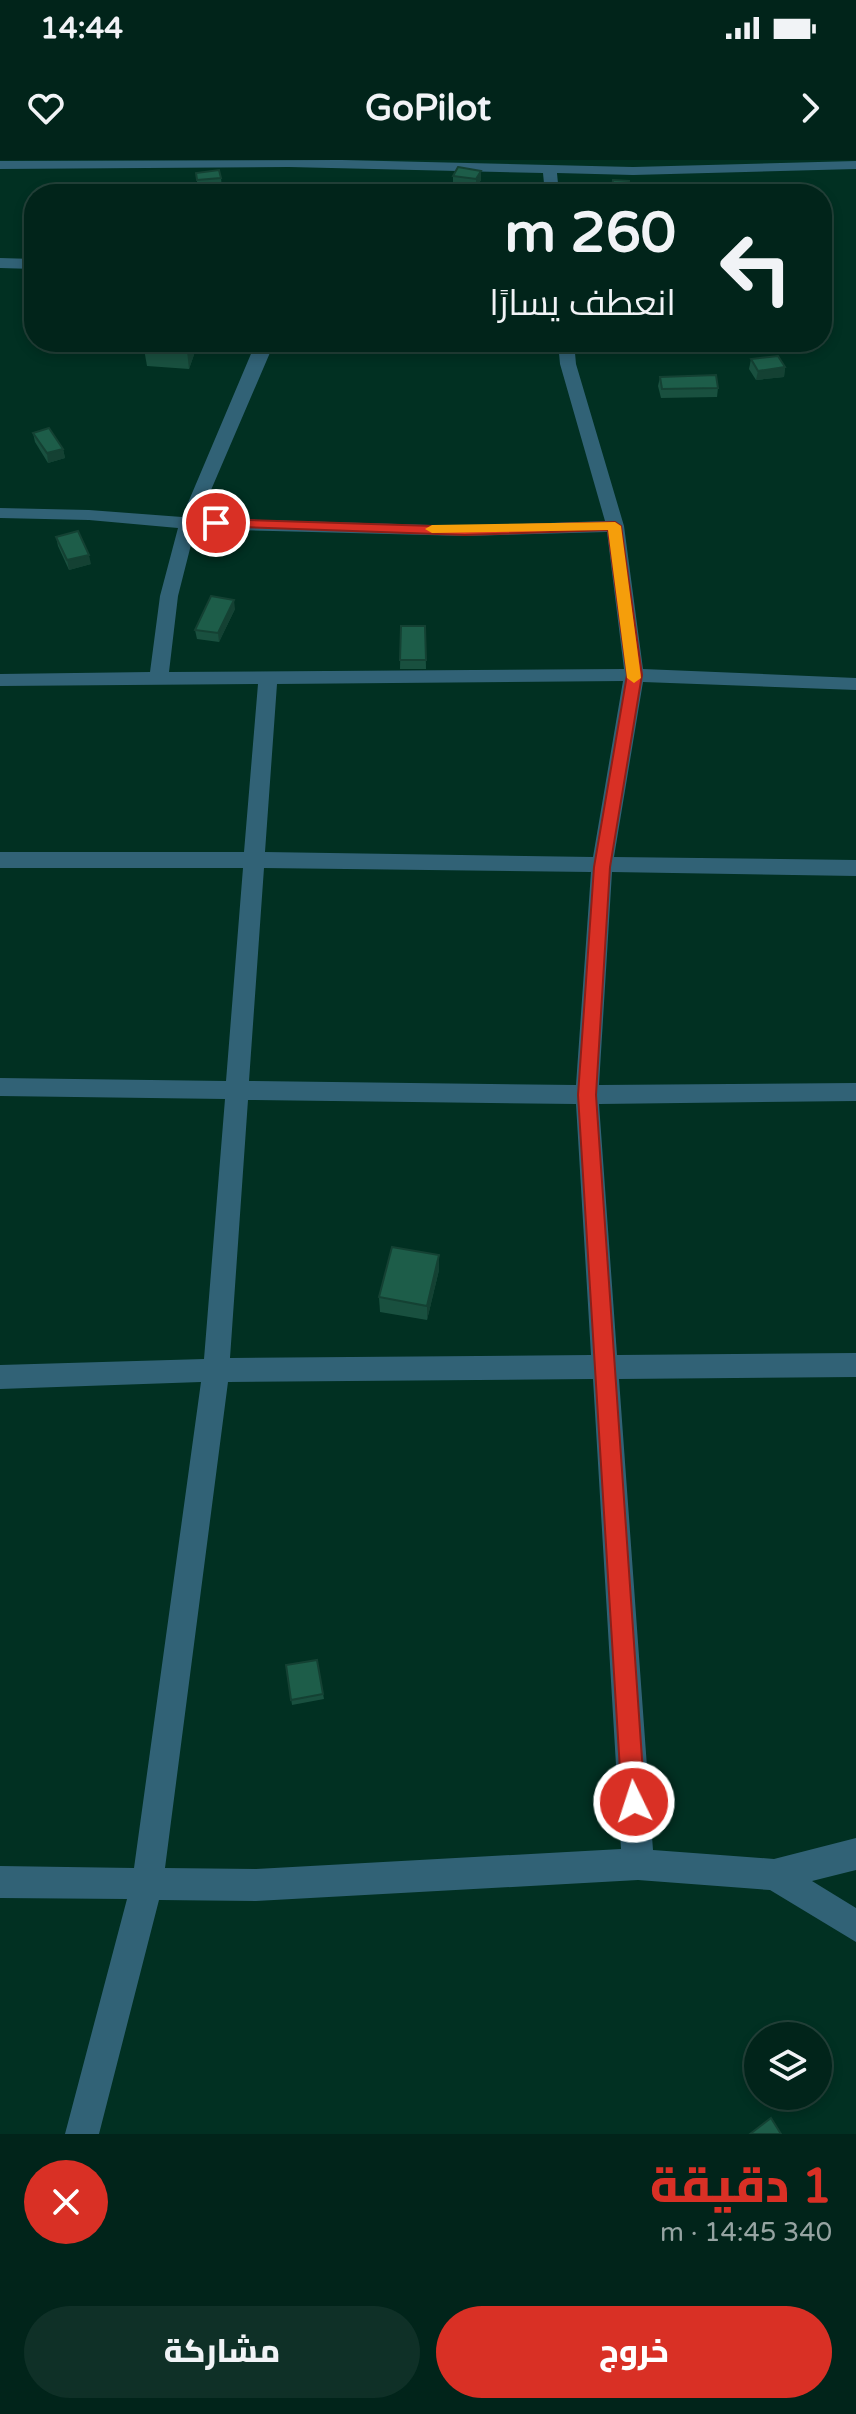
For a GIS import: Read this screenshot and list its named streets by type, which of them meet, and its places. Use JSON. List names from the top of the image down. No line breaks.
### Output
{"page":{"status":"14:44","header":"GoPilot","turn":["260 m","انعطف يسارًا"],"heading":["1 دقيقة","340 m · 14:45"],"buttons":["خروج","مشاركة"]}}
